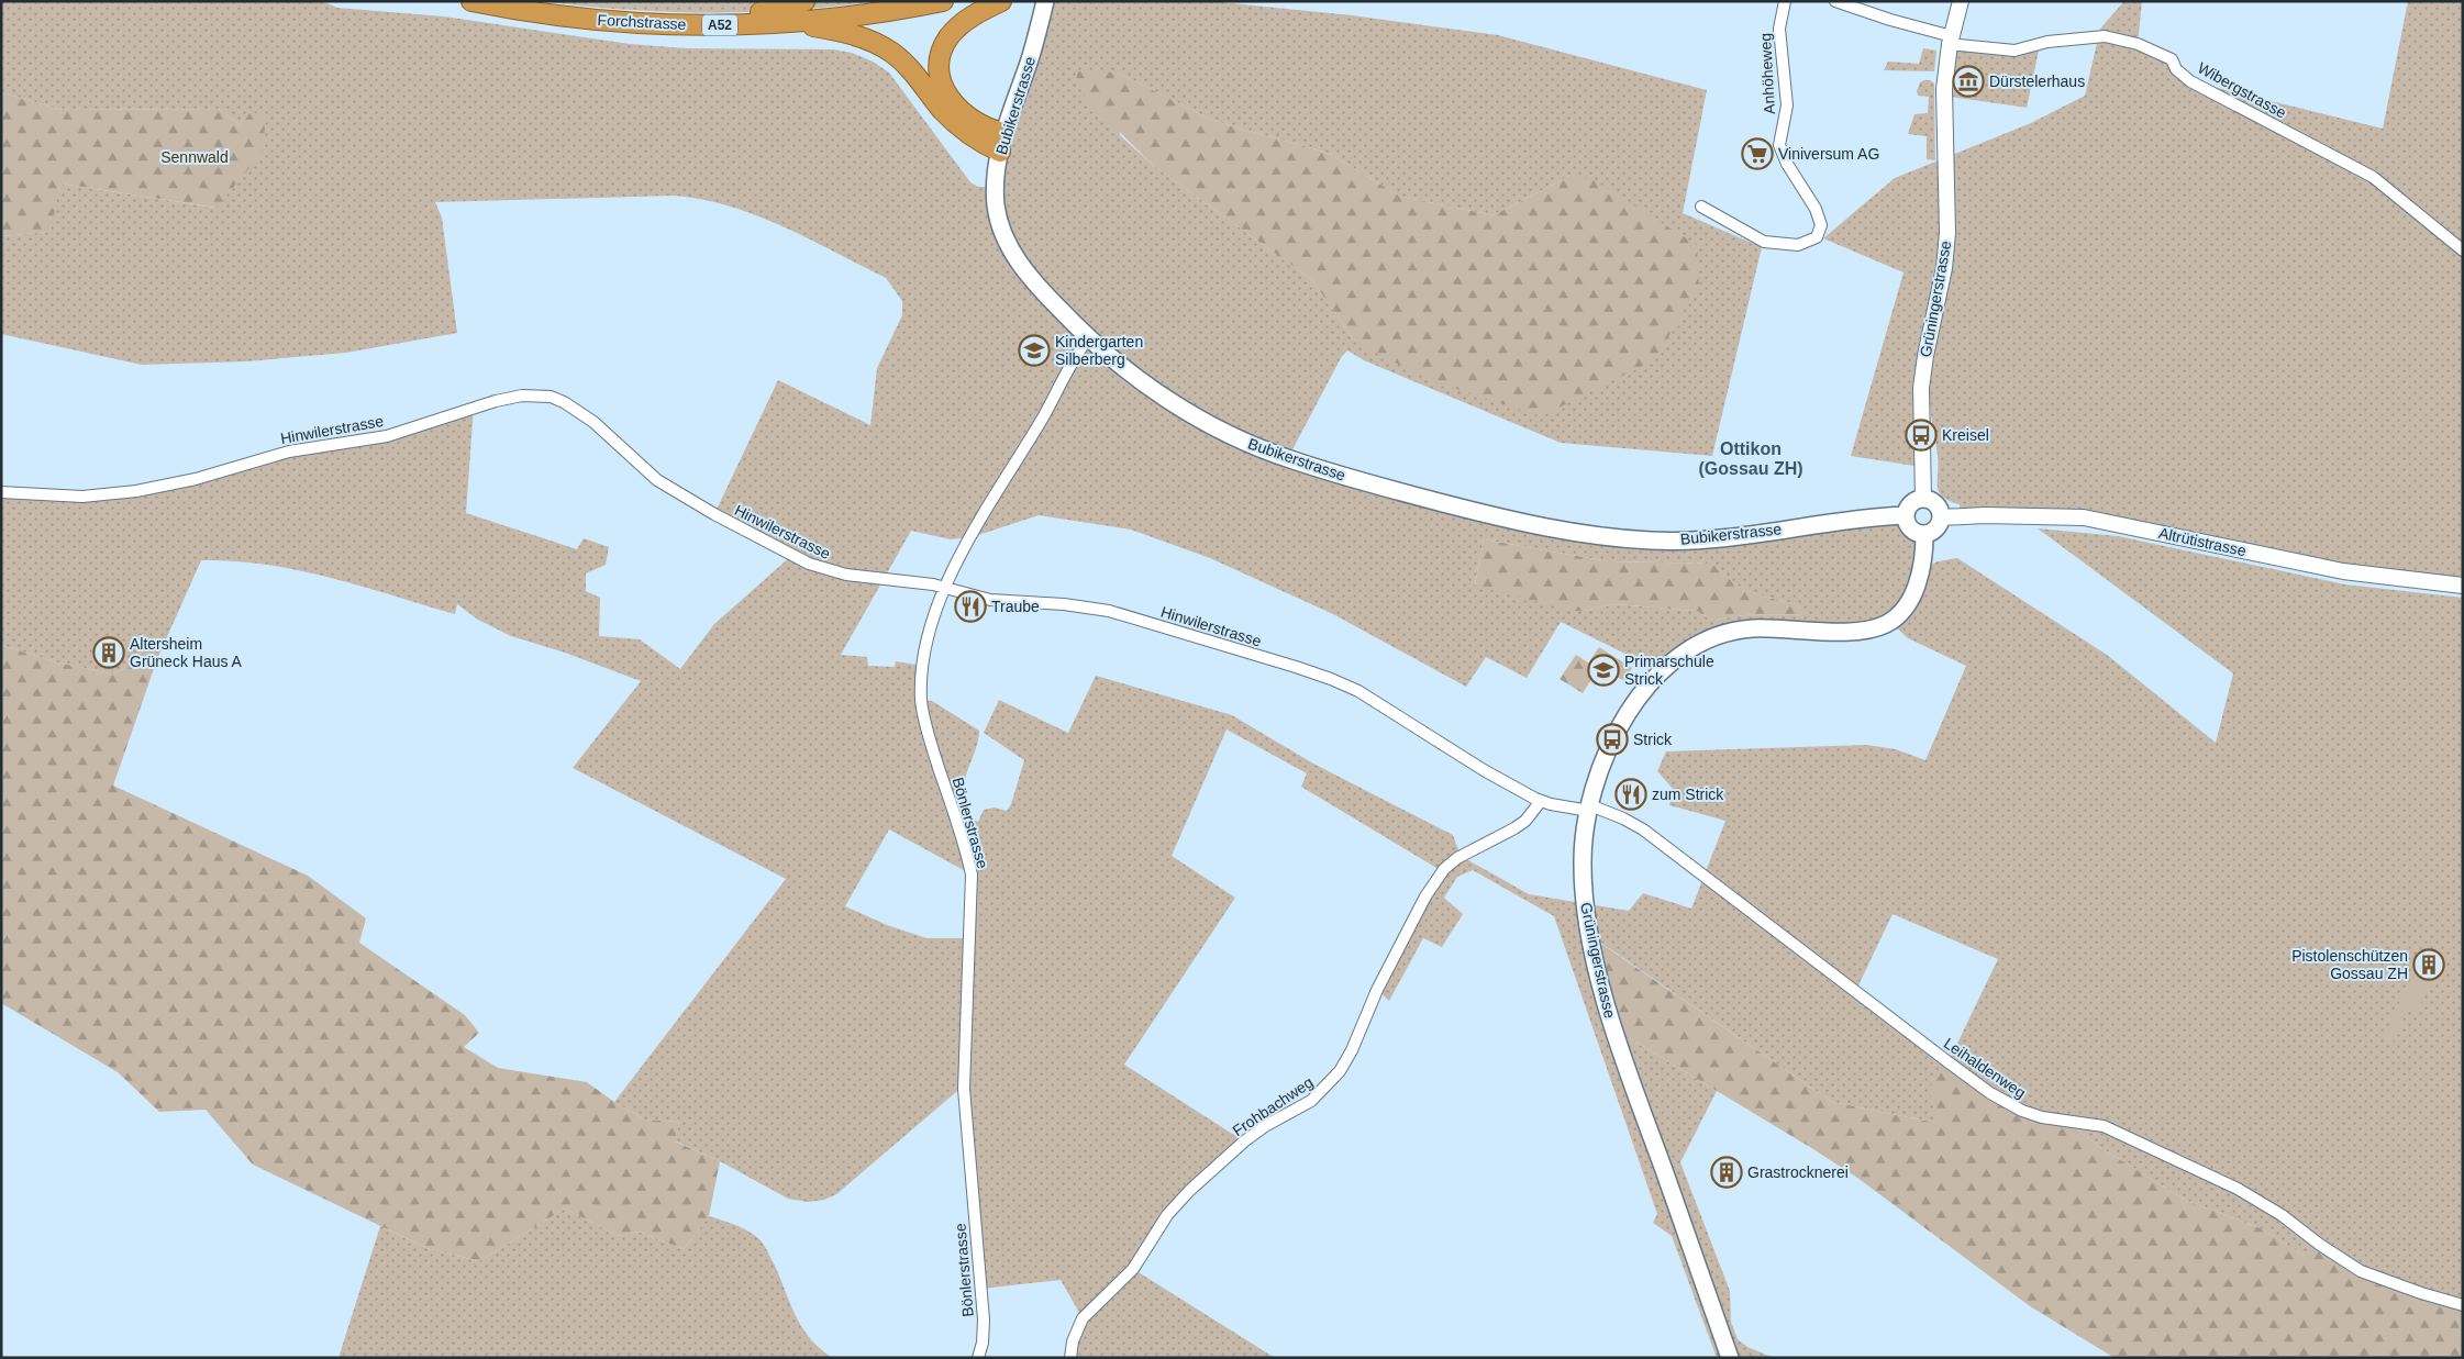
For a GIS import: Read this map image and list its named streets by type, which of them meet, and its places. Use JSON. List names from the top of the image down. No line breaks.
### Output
{"streets":{"highway":["Forchstrasse","A52"],"main road":["Bubikerstrasse","Grüningerstrasse"],"street":["Anhöheweg","Wibergstrasse","Hinwilerstrasse","Altrütistrasse","Bönlerstrasse","Leihaldenweg","Frohbachweg"]},"crossings":[["Wibergstrasse","Grüningerstrasse"],["Bubikerstrasse","Grüningerstrasse"],["Bubikerstrasse","Altrütistrasse"],["Bubikerstrasse","Bönlerstrasse"],["Grüningerstrasse","Hinwilerstrasse"],["Grüningerstrasse","Altrütistrasse"],["Grüningerstrasse","Leihaldenweg"],["Hinwilerstrasse","Bönlerstrasse"],["Hinwilerstrasse","Leihaldenweg"],["Hinwilerstrasse","Frohbachweg"]],"districts":["Ottikon (Gossau ZH)"],"parks":["Sennwald"],"places":{"museum":["Dürstelerhaus"],"supermarket":["Viniversum AG"],"school or university":["Kindergarten Silberberg","Primarschule Strick"],"bus stop":["Kreisel","Strick"],"restaurant":["Traube","zum Strick"],"building":["Altersheim Grüneck Haus A","Pistolenschützen Gossau ZH","Grastrocknerei"]}}
